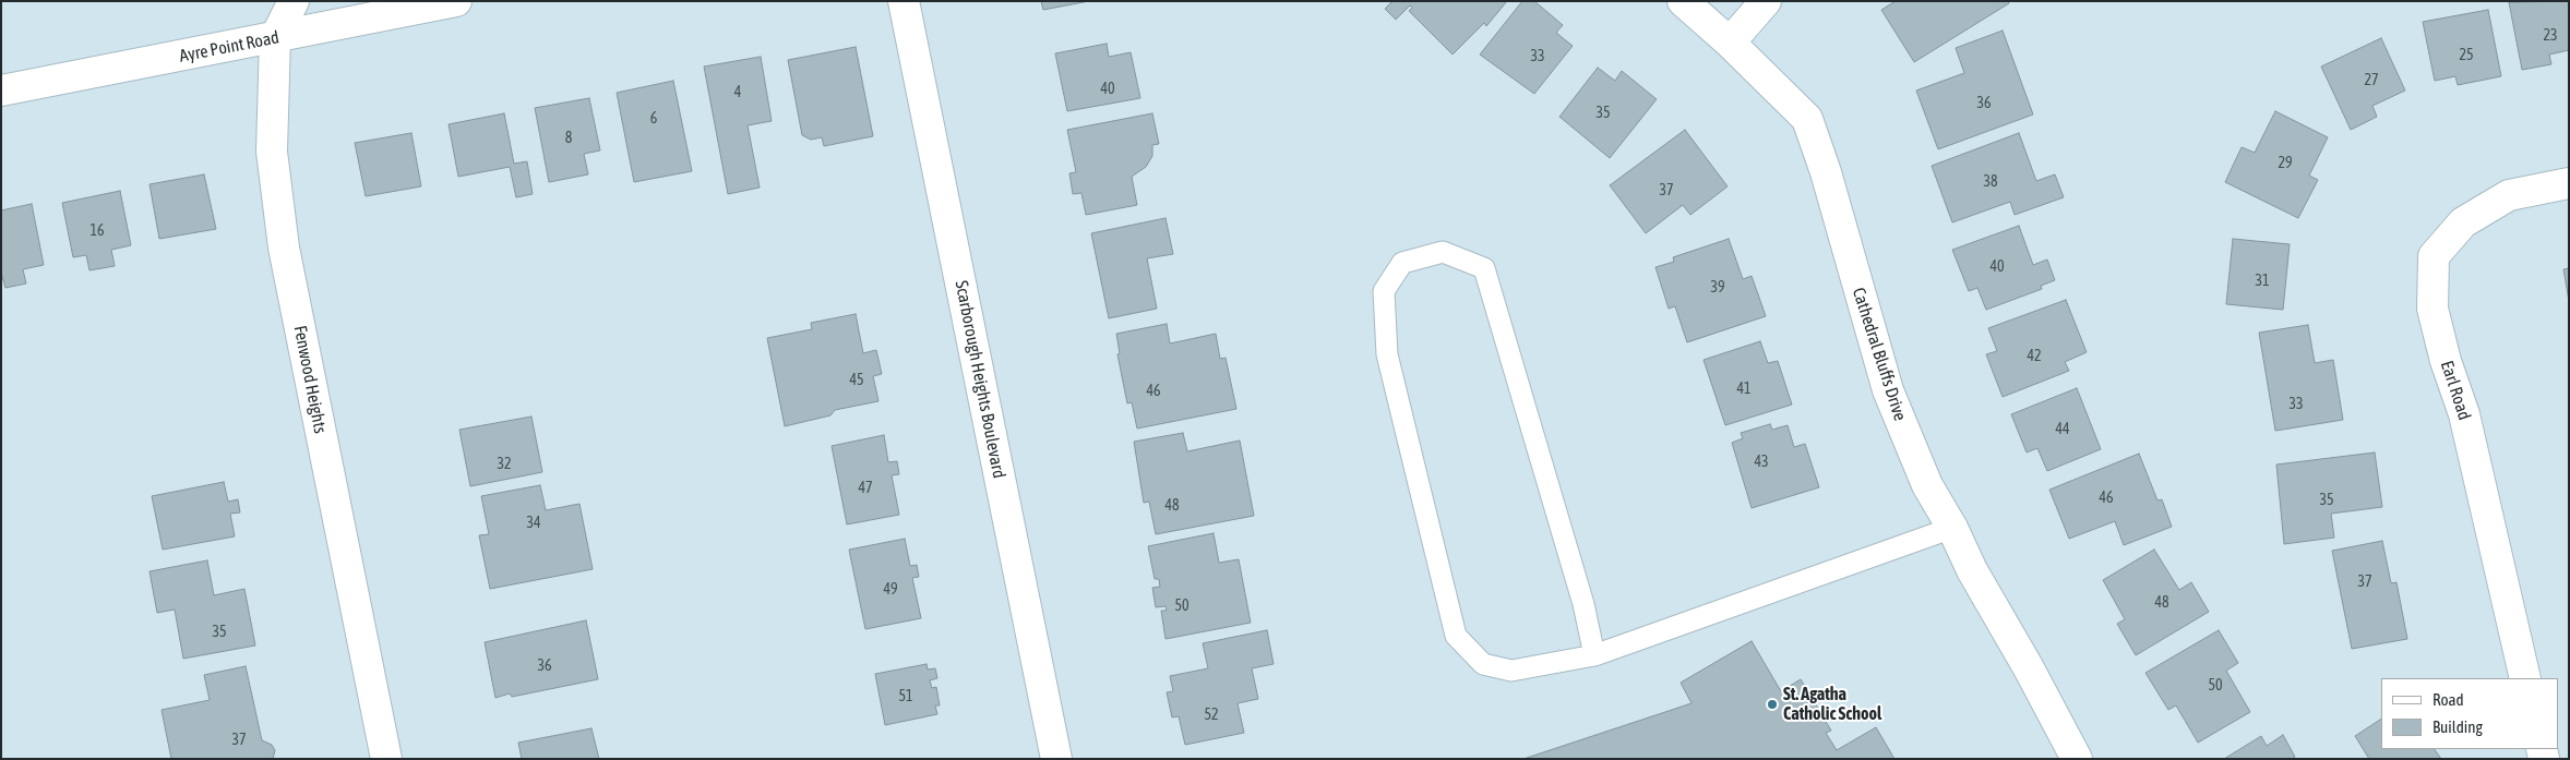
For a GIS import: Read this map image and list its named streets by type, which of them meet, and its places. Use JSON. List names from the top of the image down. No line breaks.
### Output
{"streets":{"street":["Ayre Point Road","Cathedral Bluffs Drive","Fenwood Heights","Scarborough Heights Boulevard","Earl Road"]},"crossings":[["Ayre Point Road","Fenwood Heights"]],"places":["St. Agatha Catholic School"],"house_numbers":["23","25","33","27","40","4","36","35","6","8","29","38","37","16","40","31","39","42","45","41","46","33","44","43","32","47","46","35","48","34","37","49","48","50","35","36","50","51","52","37"],"legend":["Road","Building"]}
